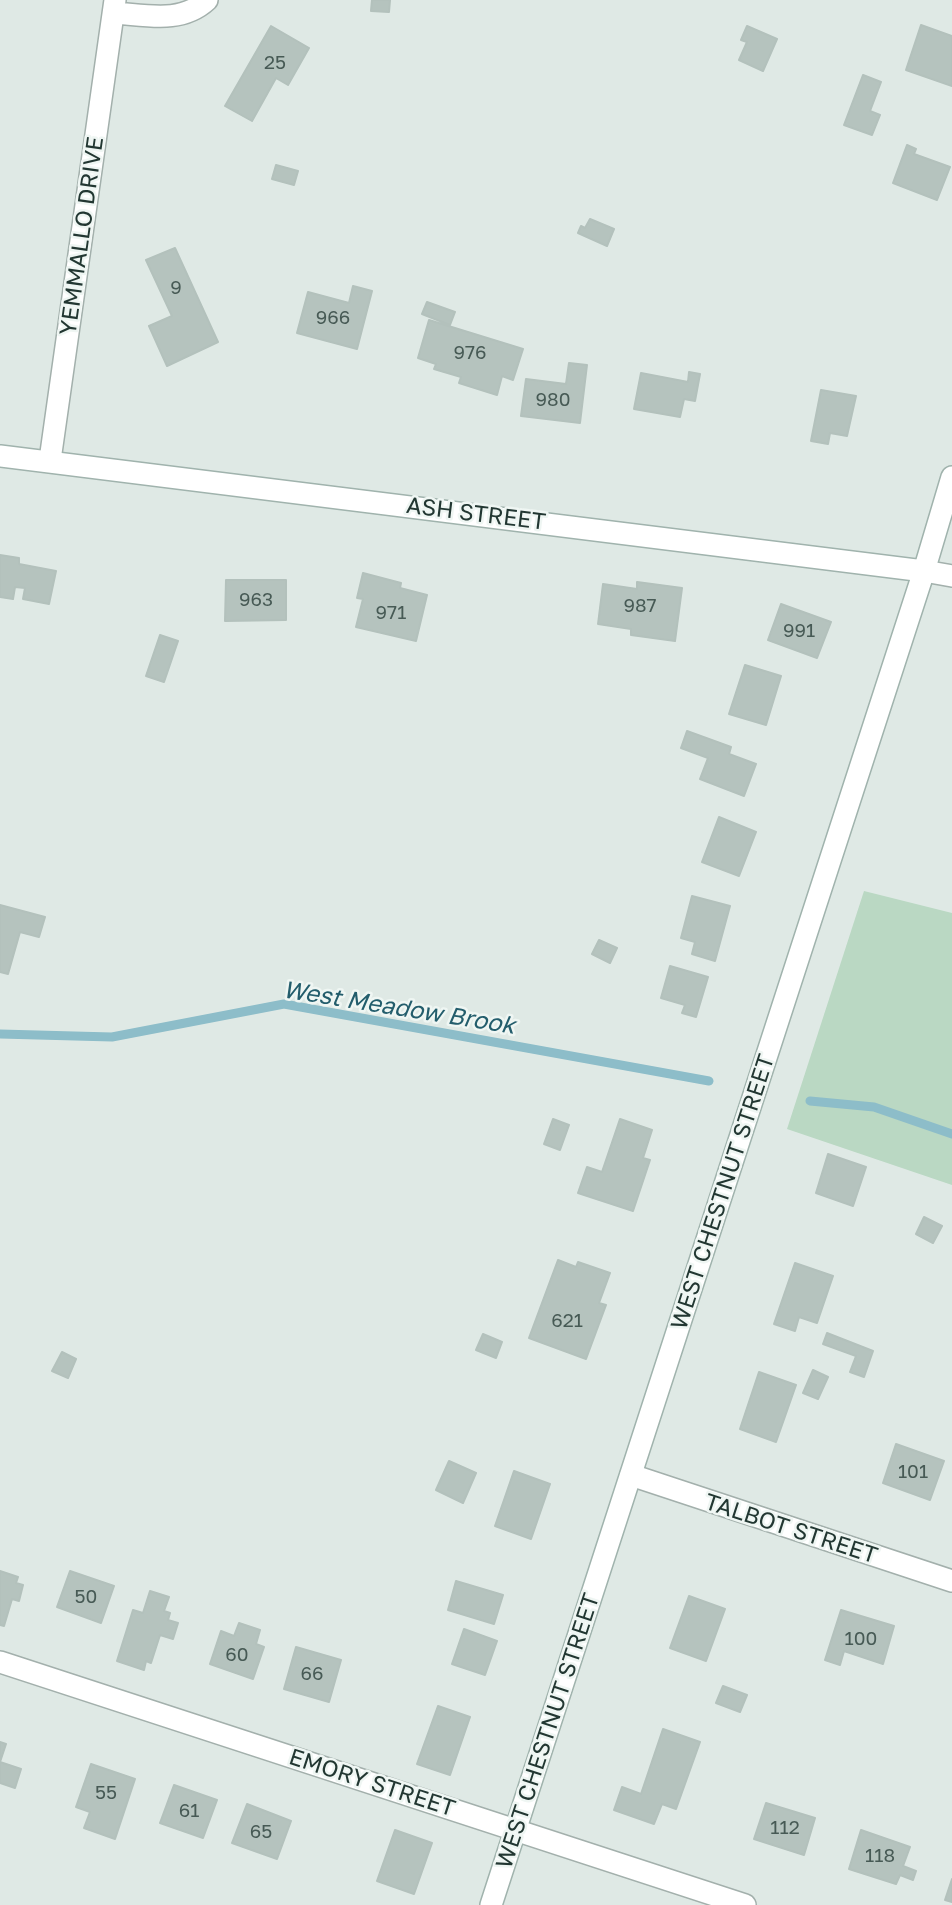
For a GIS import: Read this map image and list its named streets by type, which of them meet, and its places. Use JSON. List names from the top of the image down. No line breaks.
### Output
{"streets":{"street":["YEMMALLO DRIVE","ASH STREET","WEST CHESTNUT STREET","TALBOT STREET","EMORY STREET"]},"crossings":[["YEMMALLO DRIVE","ASH STREET"],["ASH STREET","WEST CHESTNUT STREET"],["WEST CHESTNUT STREET","TALBOT STREET"],["WEST CHESTNUT STREET","EMORY STREET"]],"water":["West Meadow Brook"],"house_numbers":["25","9","966","976","980","963","987","971","991","621","101","50","100","60","66","55","61","112","65","118"]}
